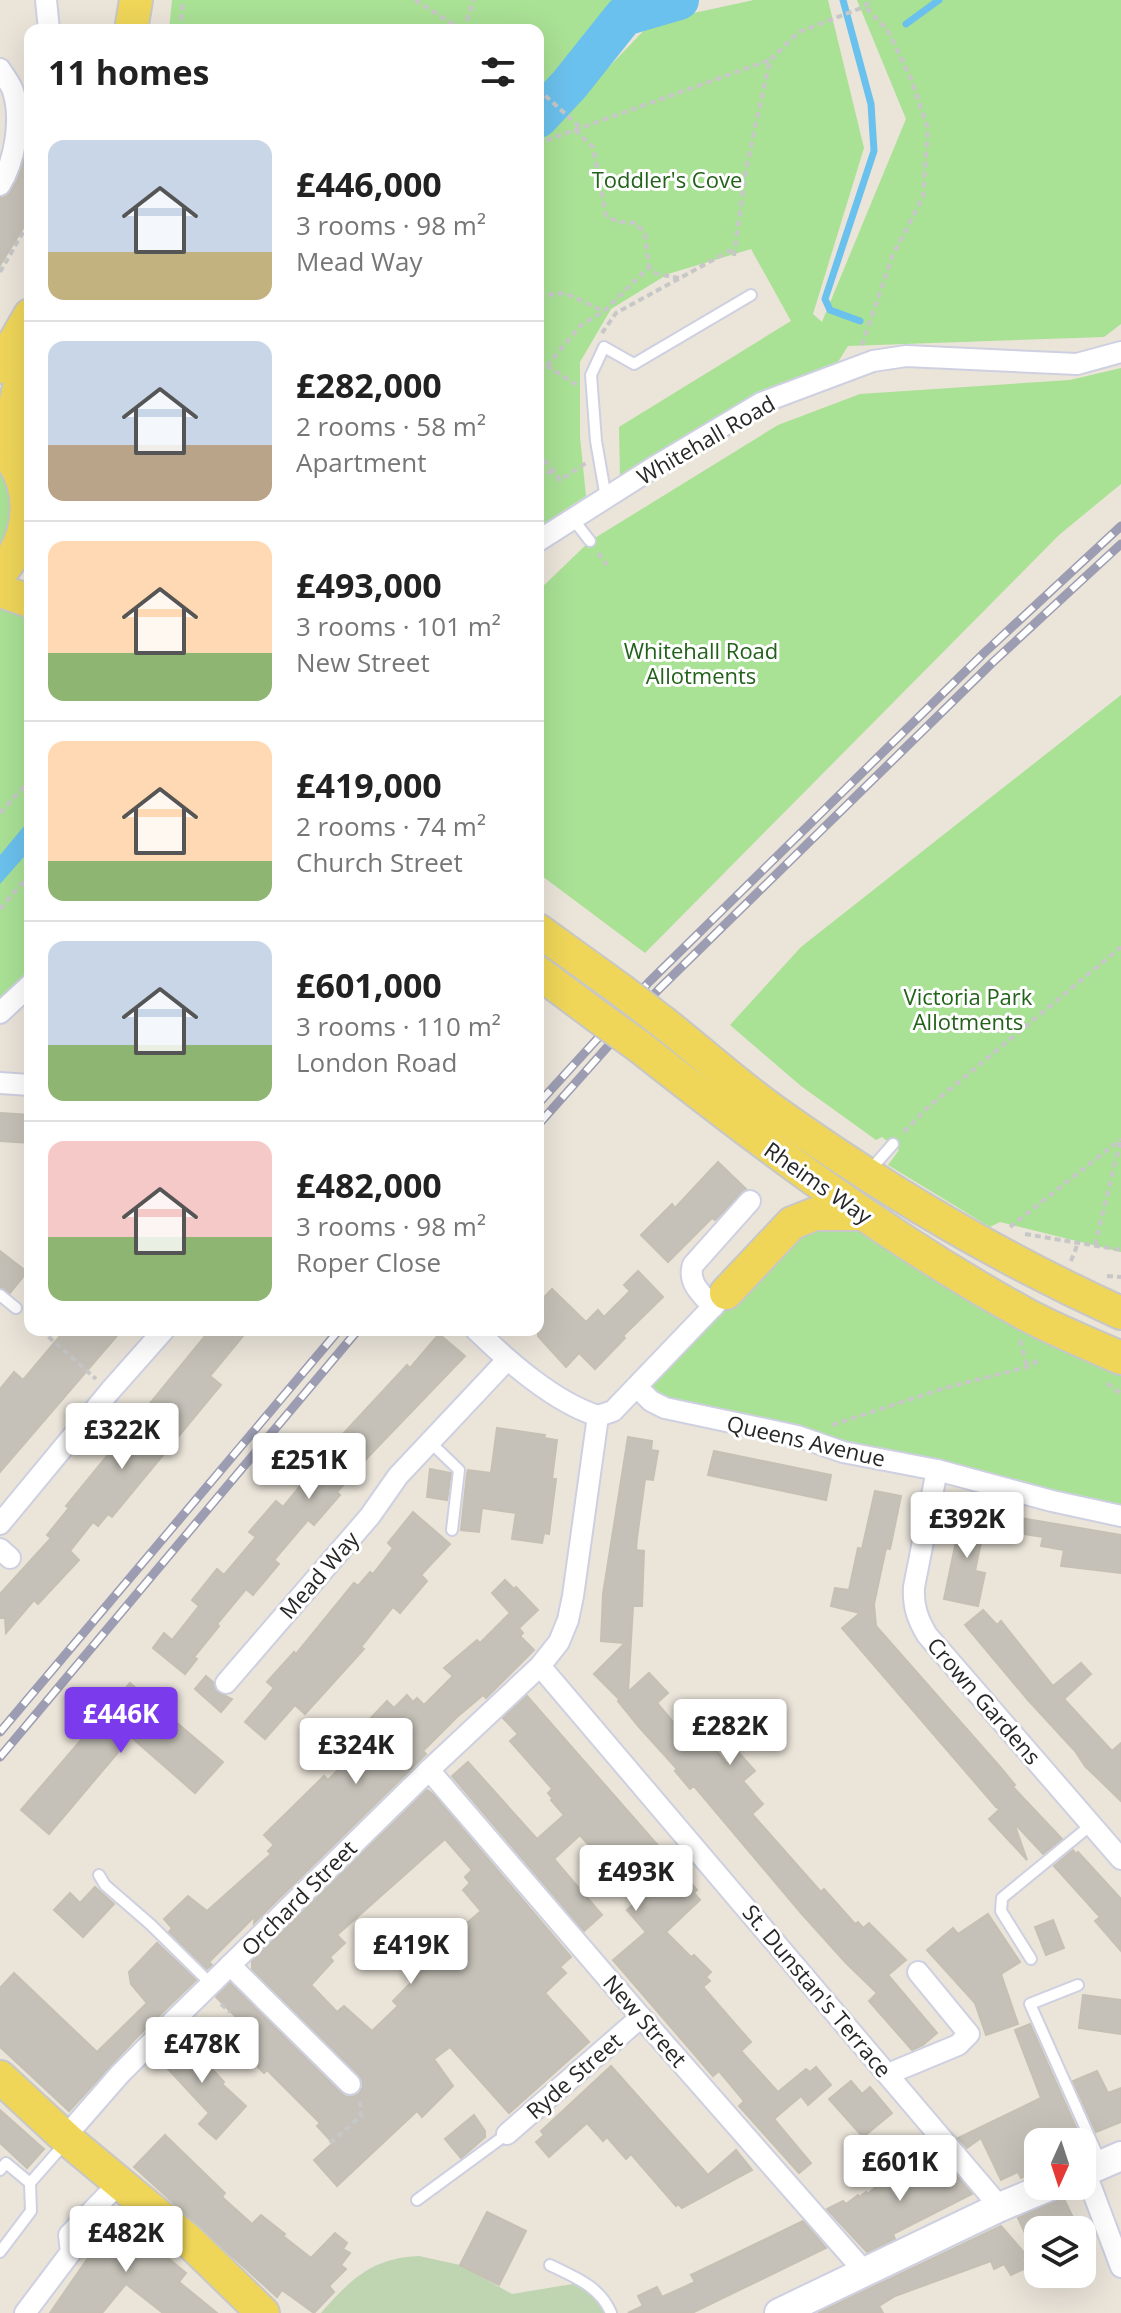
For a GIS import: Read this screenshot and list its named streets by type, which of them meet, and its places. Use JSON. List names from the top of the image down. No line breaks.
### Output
{"streets":{"main road":["Rheims Way"],"street":["Whitehall Road","Queens Avenue","Mead Way","Crown Gardens","Orchard Street","St. Dunstan's Terrace","New Street","Ryde Street"]},"crossings":[["Queens Avenue","Crown Gardens"],["Orchard Street","St. Dunstan's Terrace"],["Orchard Street","New Street"],["New Street","Ryde Street"]],"parks":["Toddler's Cove","Whitehall Road Allotments","Victoria Park Allotments"],"north":"bottom","page":{"heading":"11 homes","list":[{"name":"£446,000","note":"3 rooms · 98 m² · Mead Way"},{"name":"£282,000","note":"2 rooms · 58 m² · Apartment"},{"name":"£493,000","note":"3 rooms · 101 m² · New Street"},{"name":"£419,000","note":"2 rooms · 74 m² · Church Street"},{"name":"£601,000","note":"3 rooms · 110 m² · London Road"},{"name":"£482,000","note":"3 rooms · 98 m² · Roper Close"}],"price":["£322K","£251K","£392K","£446K","£282K","£324K","£493K","£419K","£478K","£601K","£482K"]}}
